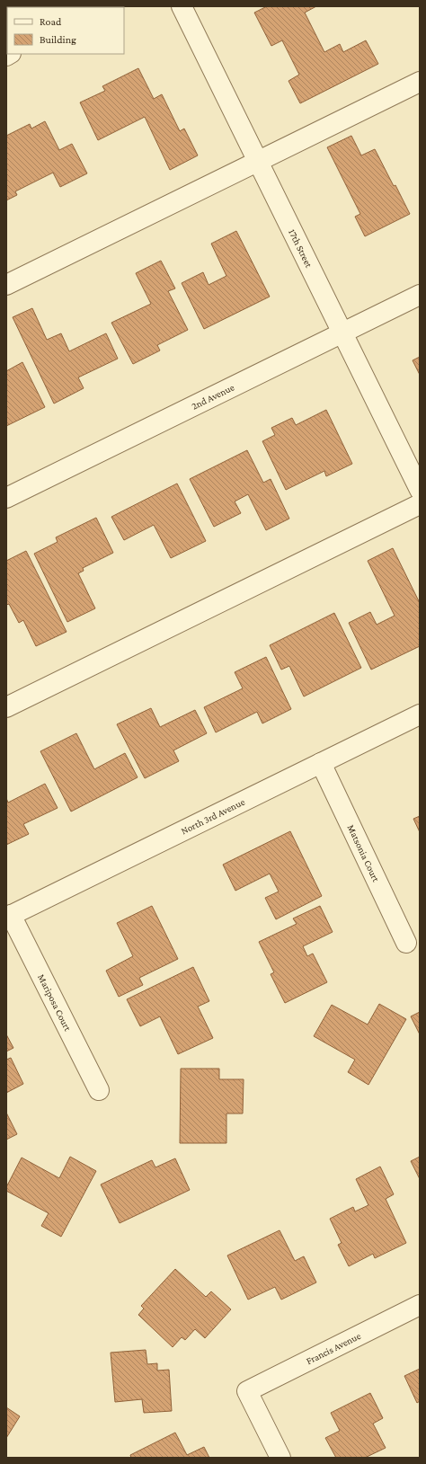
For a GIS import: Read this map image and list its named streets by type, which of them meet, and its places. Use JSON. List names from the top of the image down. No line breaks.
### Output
{"streets":{"street":["17th Street","2nd Avenue","North 3rd Avenue","Matsonia Court","Mariposa Court","Francis Avenue"]},"crossings":[["17th Street","2nd Avenue"],["North 3rd Avenue","Matsonia Court"],["North 3rd Avenue","Mariposa Court"]],"legend":["Road","Building"]}
